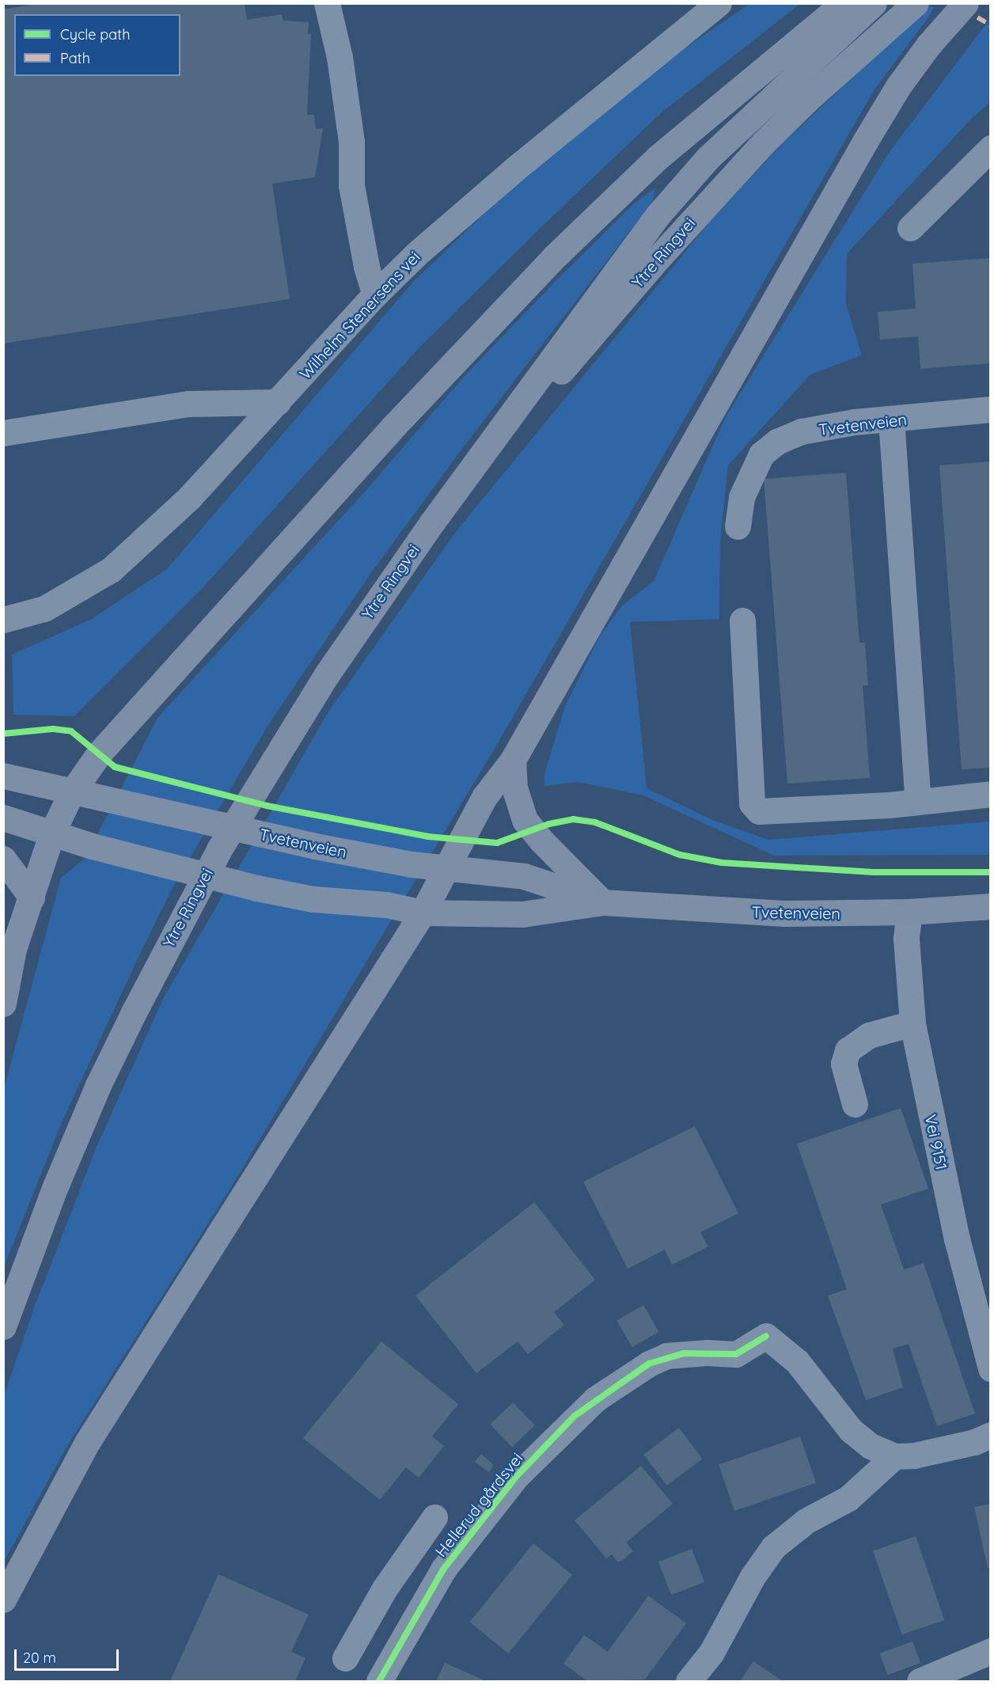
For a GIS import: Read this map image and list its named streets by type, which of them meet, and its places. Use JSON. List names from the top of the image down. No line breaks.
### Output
{"streets":{"main road":["Ytre Ringvei","Tvetenveien"],"street":["Wilhelm Stenersens vei","Vei 9151","Hellerud gårdsvei"]},"crossings":[["Tvetenveien","Vei 9151"]],"legend":["Cycle path","Path"],"scale_bar":"20 m"}
